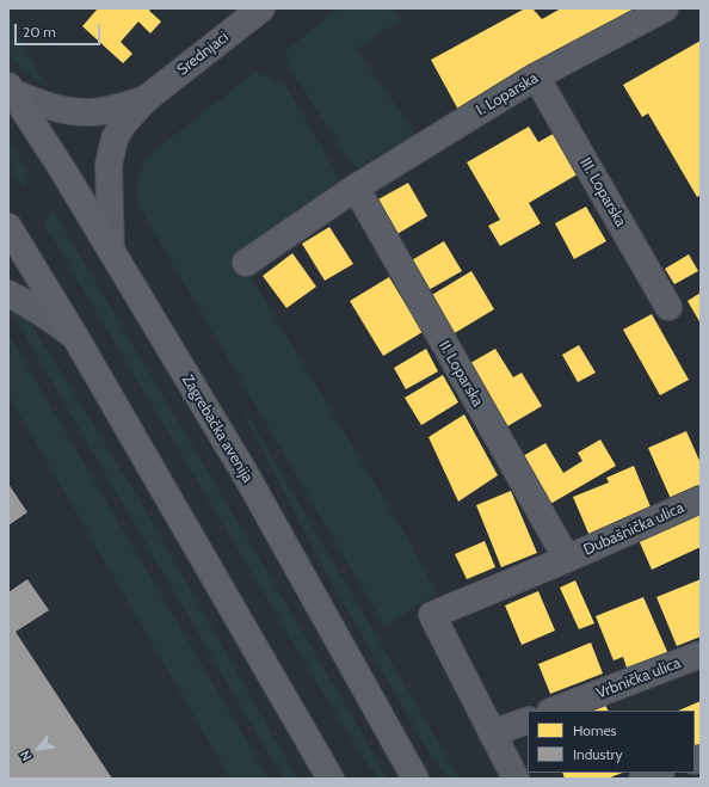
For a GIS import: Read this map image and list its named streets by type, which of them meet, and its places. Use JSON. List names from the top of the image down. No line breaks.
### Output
{"streets":{"main road":["Zagrebačka avenija"],"street":["Srednjaci","I. Loparska","III. Loparska","II. Loparska","Dubašnička ulica","Vrbnička ulica"]},"crossings":[["I. Loparska","III. Loparska"],["I. Loparska","II. Loparska"],["II. Loparska","Dubašnička ulica"]],"legend":["Homes","Industry"],"scale_bar":"20 m","north":"bottom left"}
